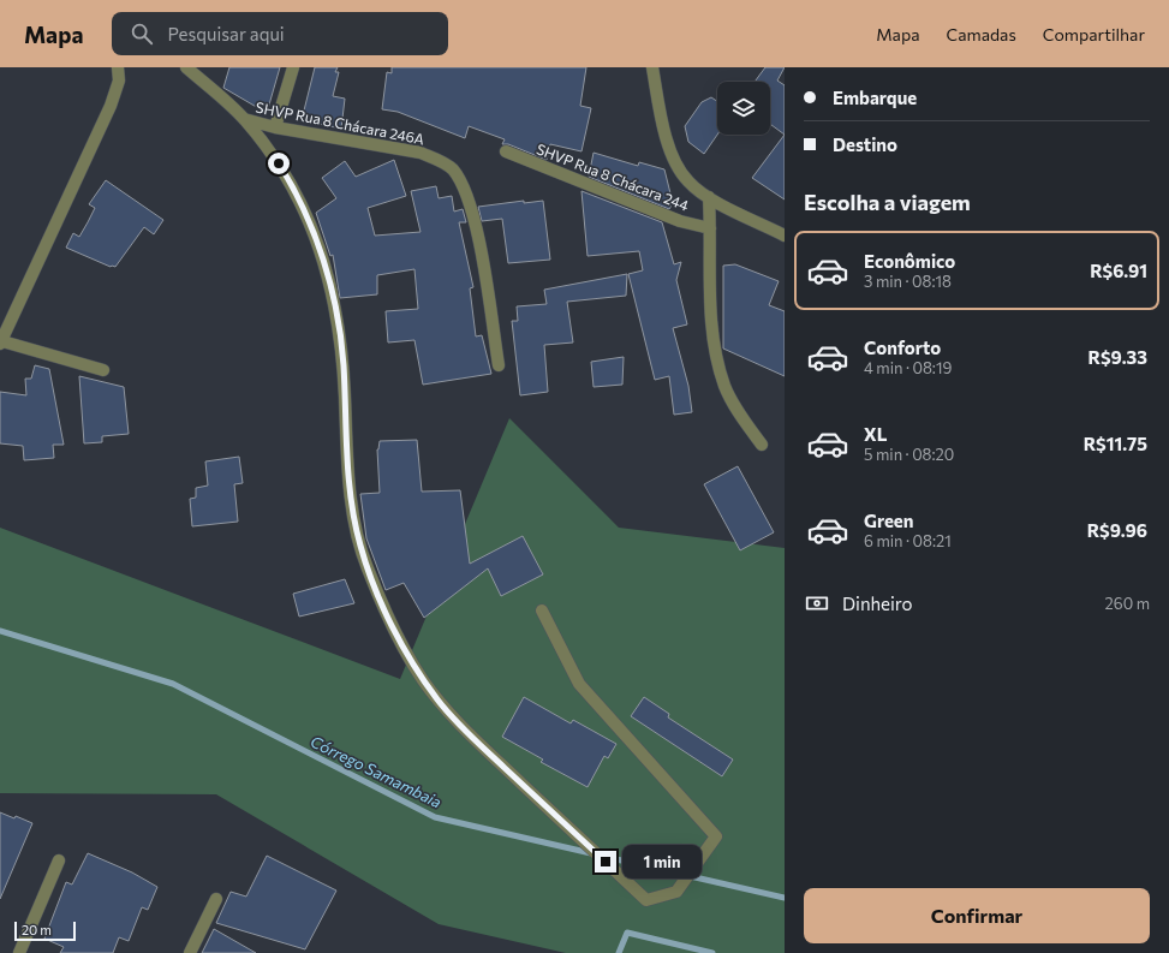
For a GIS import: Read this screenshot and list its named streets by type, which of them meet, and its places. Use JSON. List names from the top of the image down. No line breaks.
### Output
{"streets":{"street":["SHVP Rua 8 Chácara 246A","SHVP Rua 8 Chácara 244"]},"water":["Córrego Samambaia"],"scale_bar":"20 m","page":{"header":"Mapa","search":"Pesquisar aqui","nav":["Mapa","Camadas","Compartilhar"],"banner":["Embarque","Destino"],"heading":"Escolha a viagem","list":[{"name":"Econômico","note":"3 min · 08:18","value":"R$6.91"},{"name":"Conforto","note":"4 min · 08:19","value":"R$9.33"},{"name":"XL","note":"5 min · 08:20","value":"R$11.75"},{"name":"Green","note":"6 min · 08:21","value":"R$9.96"}],"pay":["Dinheiro","260 m"],"bubble":"1 min","buttons":"Confirmar","scale":"20 m"}}
